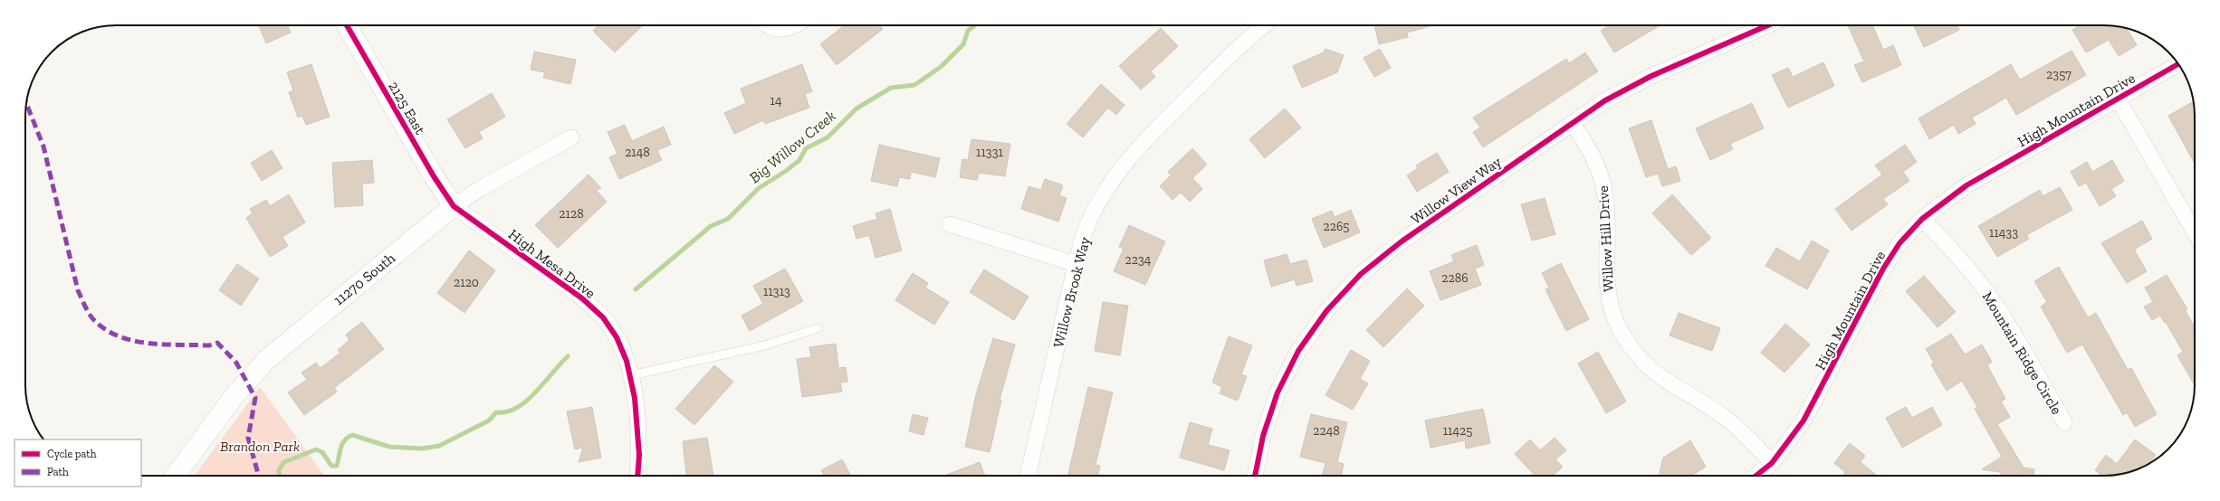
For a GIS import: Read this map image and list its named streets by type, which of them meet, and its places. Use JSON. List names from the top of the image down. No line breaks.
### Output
{"streets":{"street":["2125 East","High Mountain Drive","Willow View Way","Willow Hill Drive","High Mesa Drive","11270 South","Willow Brook Way","Mountain Ridge Circle"]},"crossings":[["2125 East","High Mesa Drive"],["2125 East","11270 South"],["High Mountain Drive","Willow Hill Drive"],["High Mountain Drive","Mountain Ridge Circle"],["Willow View Way","Willow Hill Drive"],["High Mesa Drive","11270 South"]],"water":["Big Willow Creek"],"parks":["Brandon Park"],"house_numbers":["2357","14","2148","11331","2128","2265","11433","2234","2286","2120","11313","2248","11425"],"legend":["Cycle path","Path"]}
